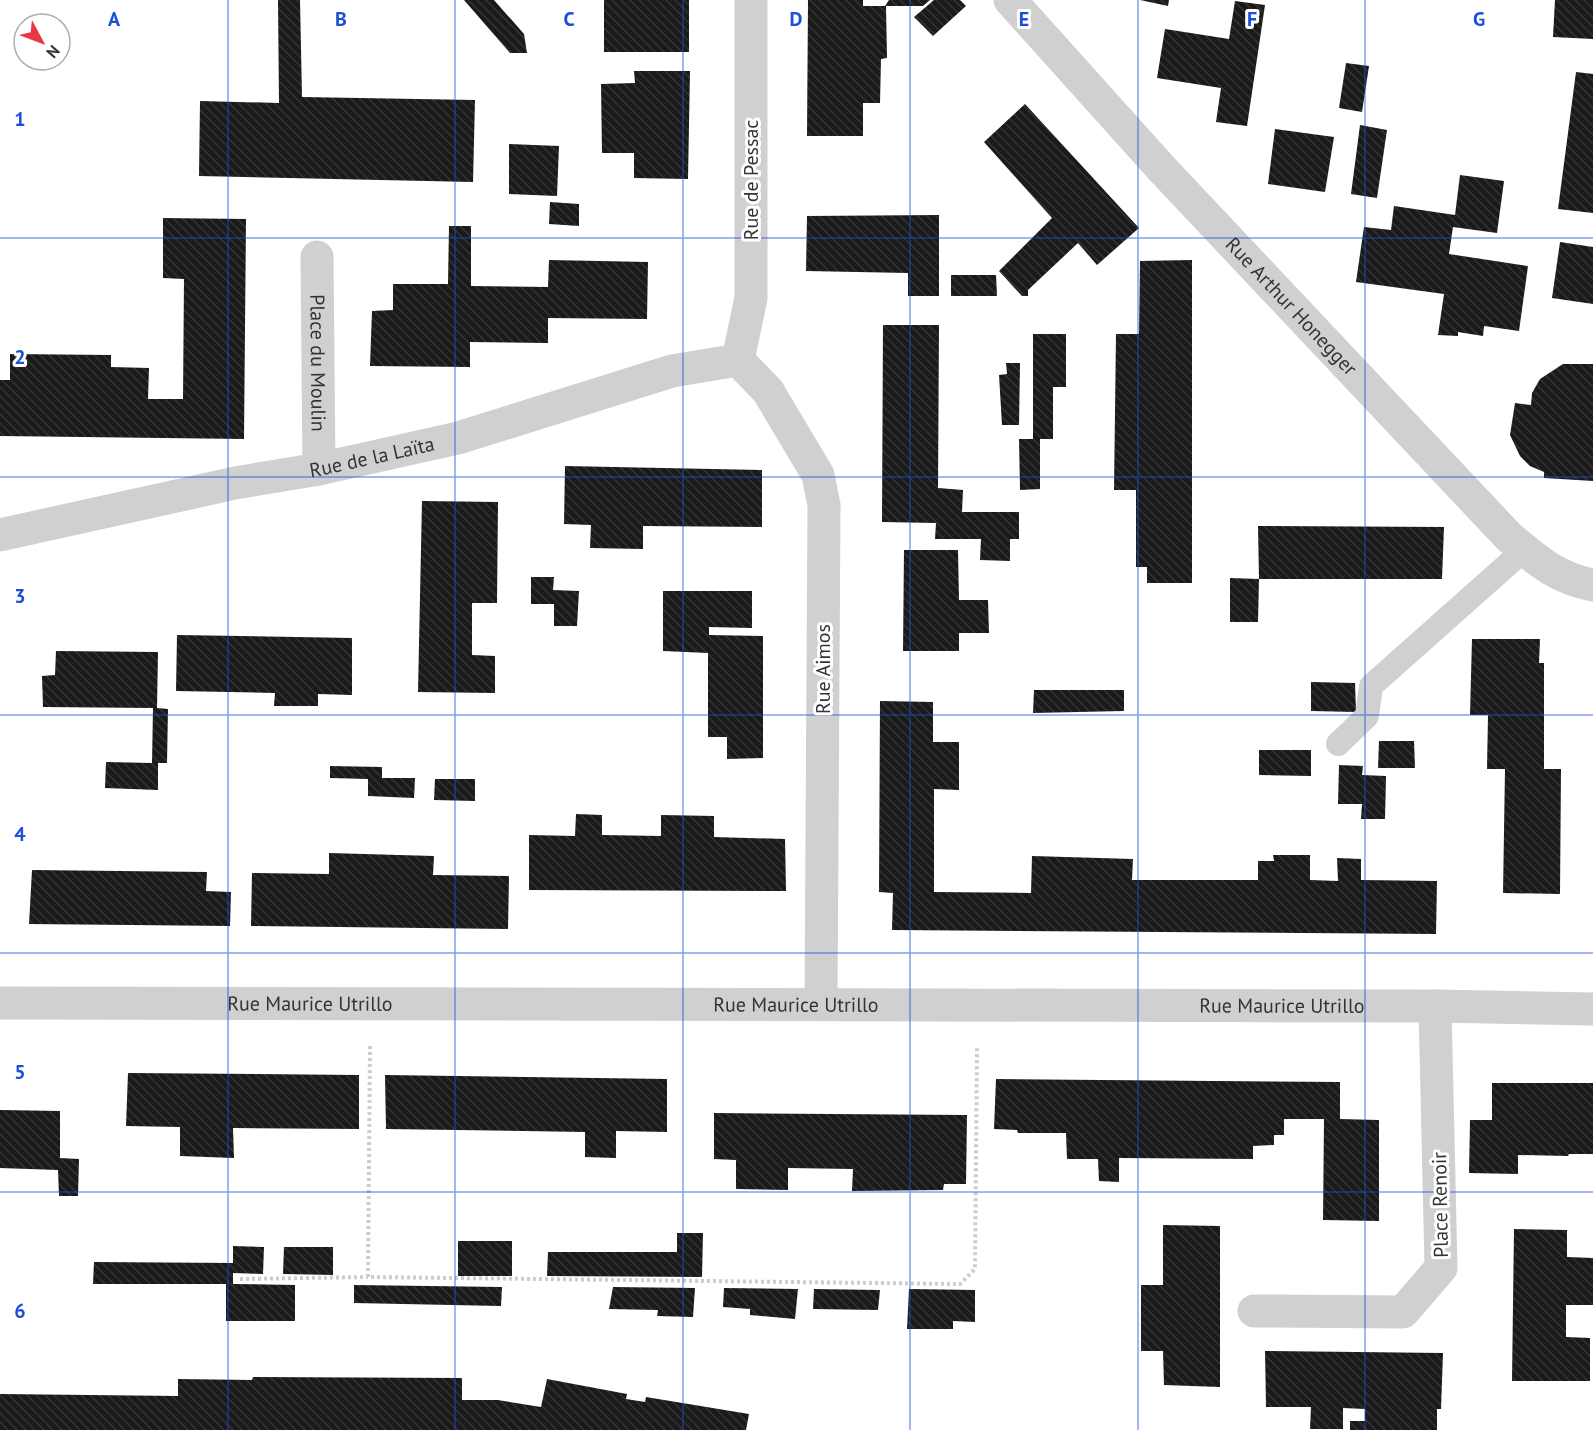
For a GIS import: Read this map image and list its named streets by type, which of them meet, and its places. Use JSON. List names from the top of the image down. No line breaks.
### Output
{"streets":{"street":["Rue de Pessac","Rue Arthur Honegger","Place du Moulin","Rue de la Laïta","Rue Aimos","Rue Maurice Utrillo","Place Renoir"]},"crossings":[["Rue de Pessac","Rue de la Laïta"],["Rue de Pessac","Rue Aimos"],["Place du Moulin","Rue de la Laïta"],["Rue de la Laïta","Rue Aimos"],["Rue Aimos","Rue Maurice Utrillo"],["Rue Maurice Utrillo","Place Renoir"]],"north":"bottom right","grid":{"columns":["A","B","C","D","E","F","G"],"rows":["1","2","3","4","5","6"]}}
